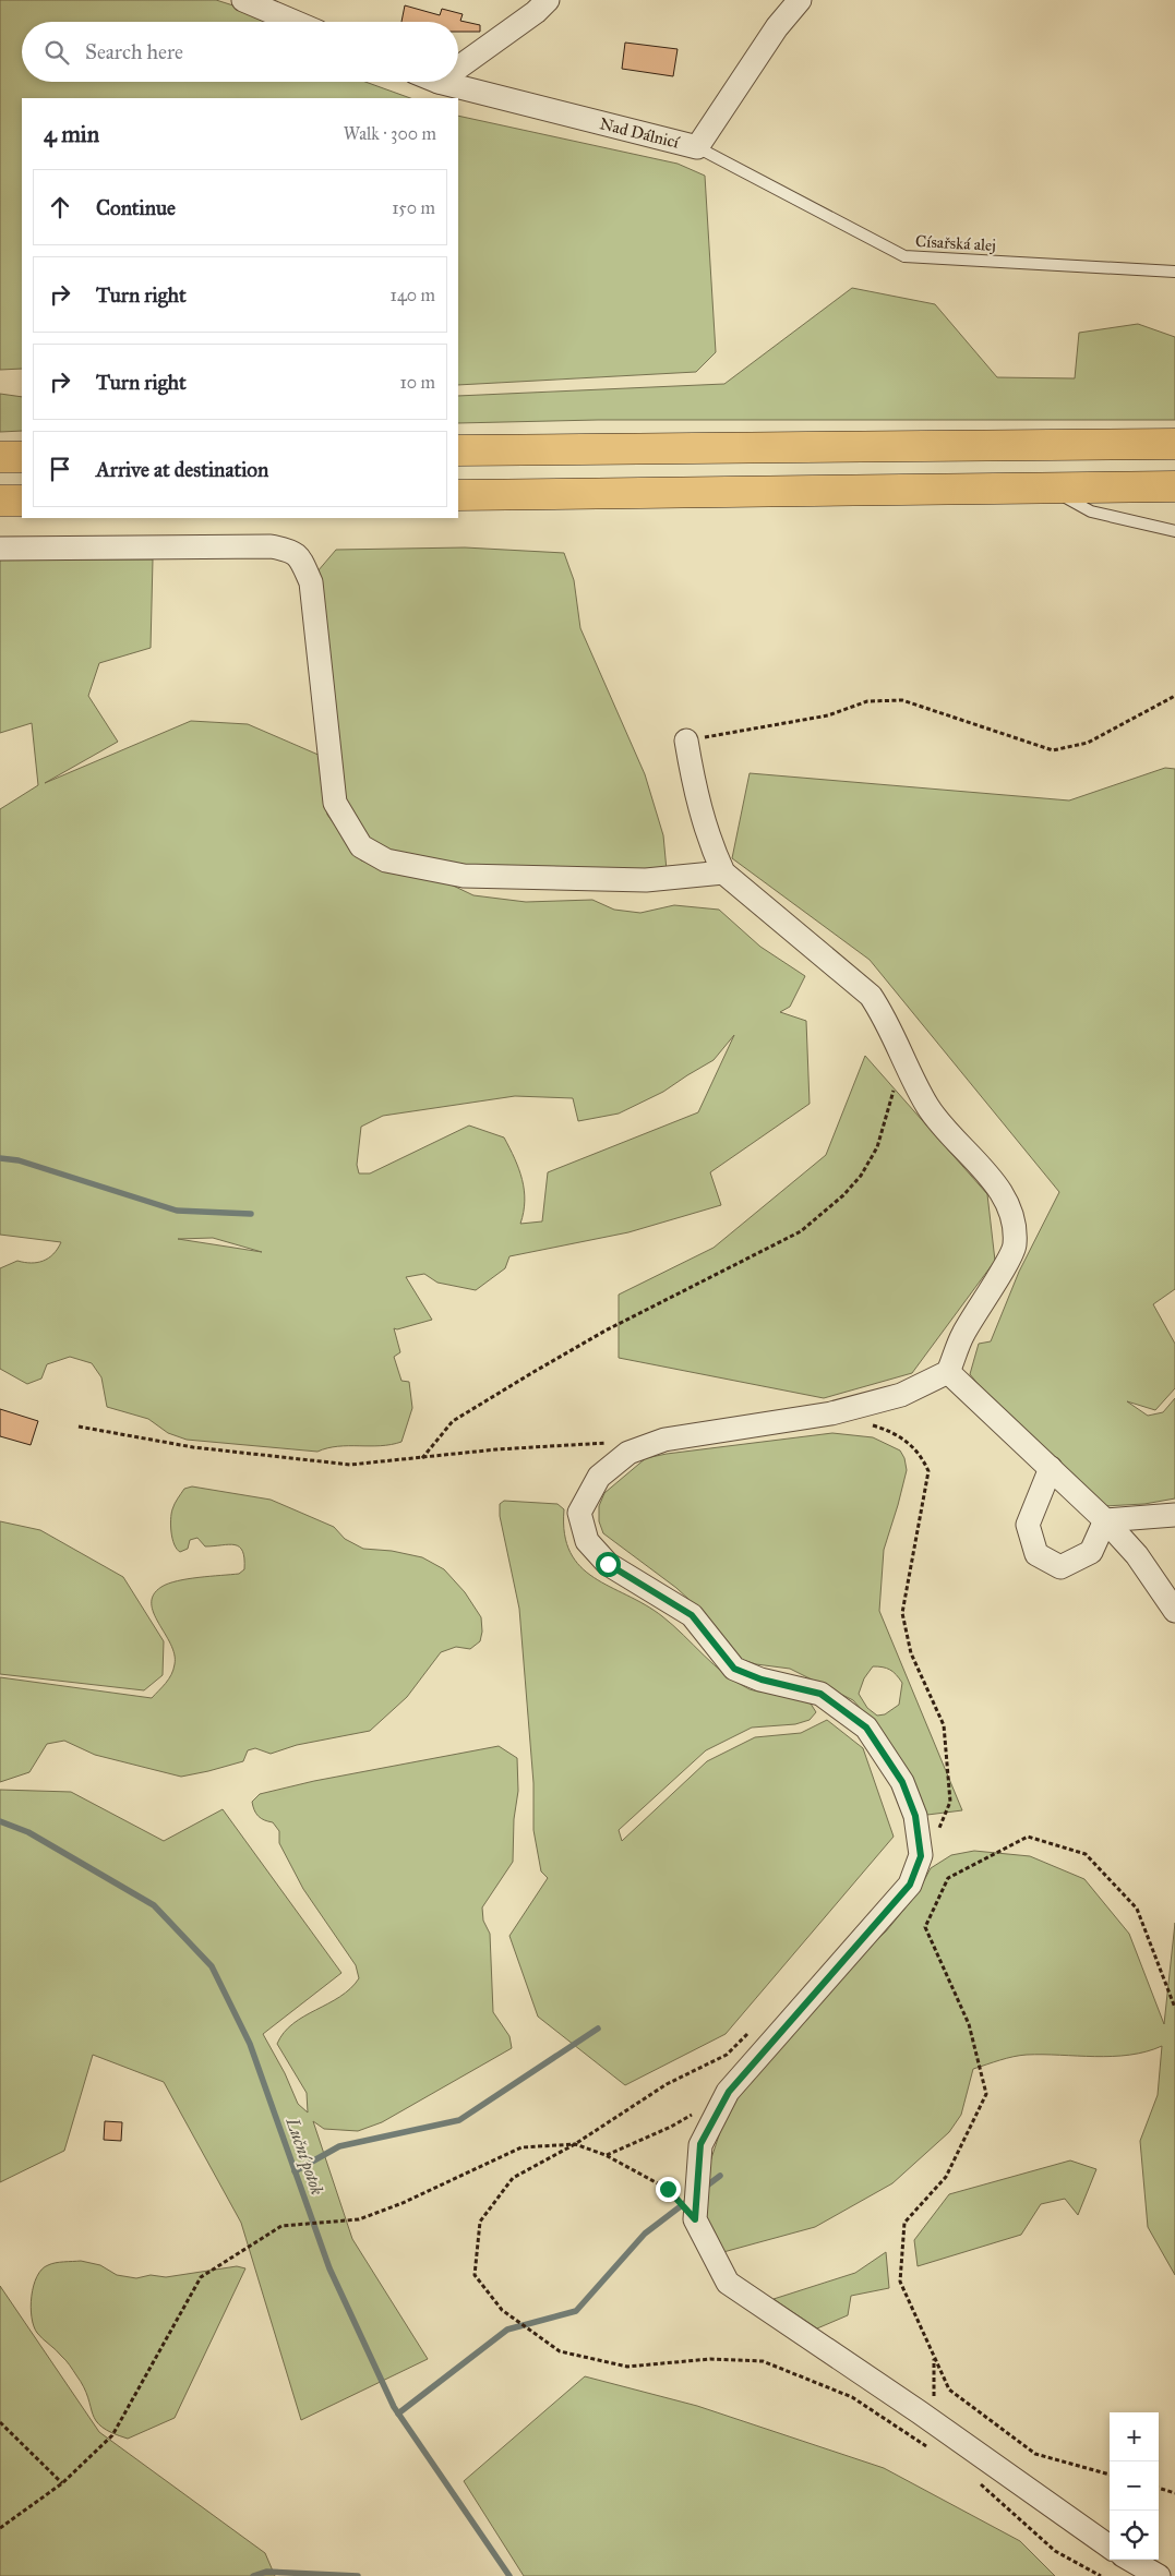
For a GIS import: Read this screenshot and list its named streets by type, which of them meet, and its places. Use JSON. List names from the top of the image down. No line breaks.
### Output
{"streets":{"street":["Nad Dálnicí"],"lane":["Císařská alej"]},"crossings":[["Nad Dálnicí","Císařská alej"]],"water":["Luční potok"],"page":{"search":"Search here","heading":["4 min","Walk · 300 m"],"list":[["Continue","150 m"],["Turn right","140 m"],["Turn right","10 m"],"Arrive at destination"],"map_buttons":["+","−"]}}
